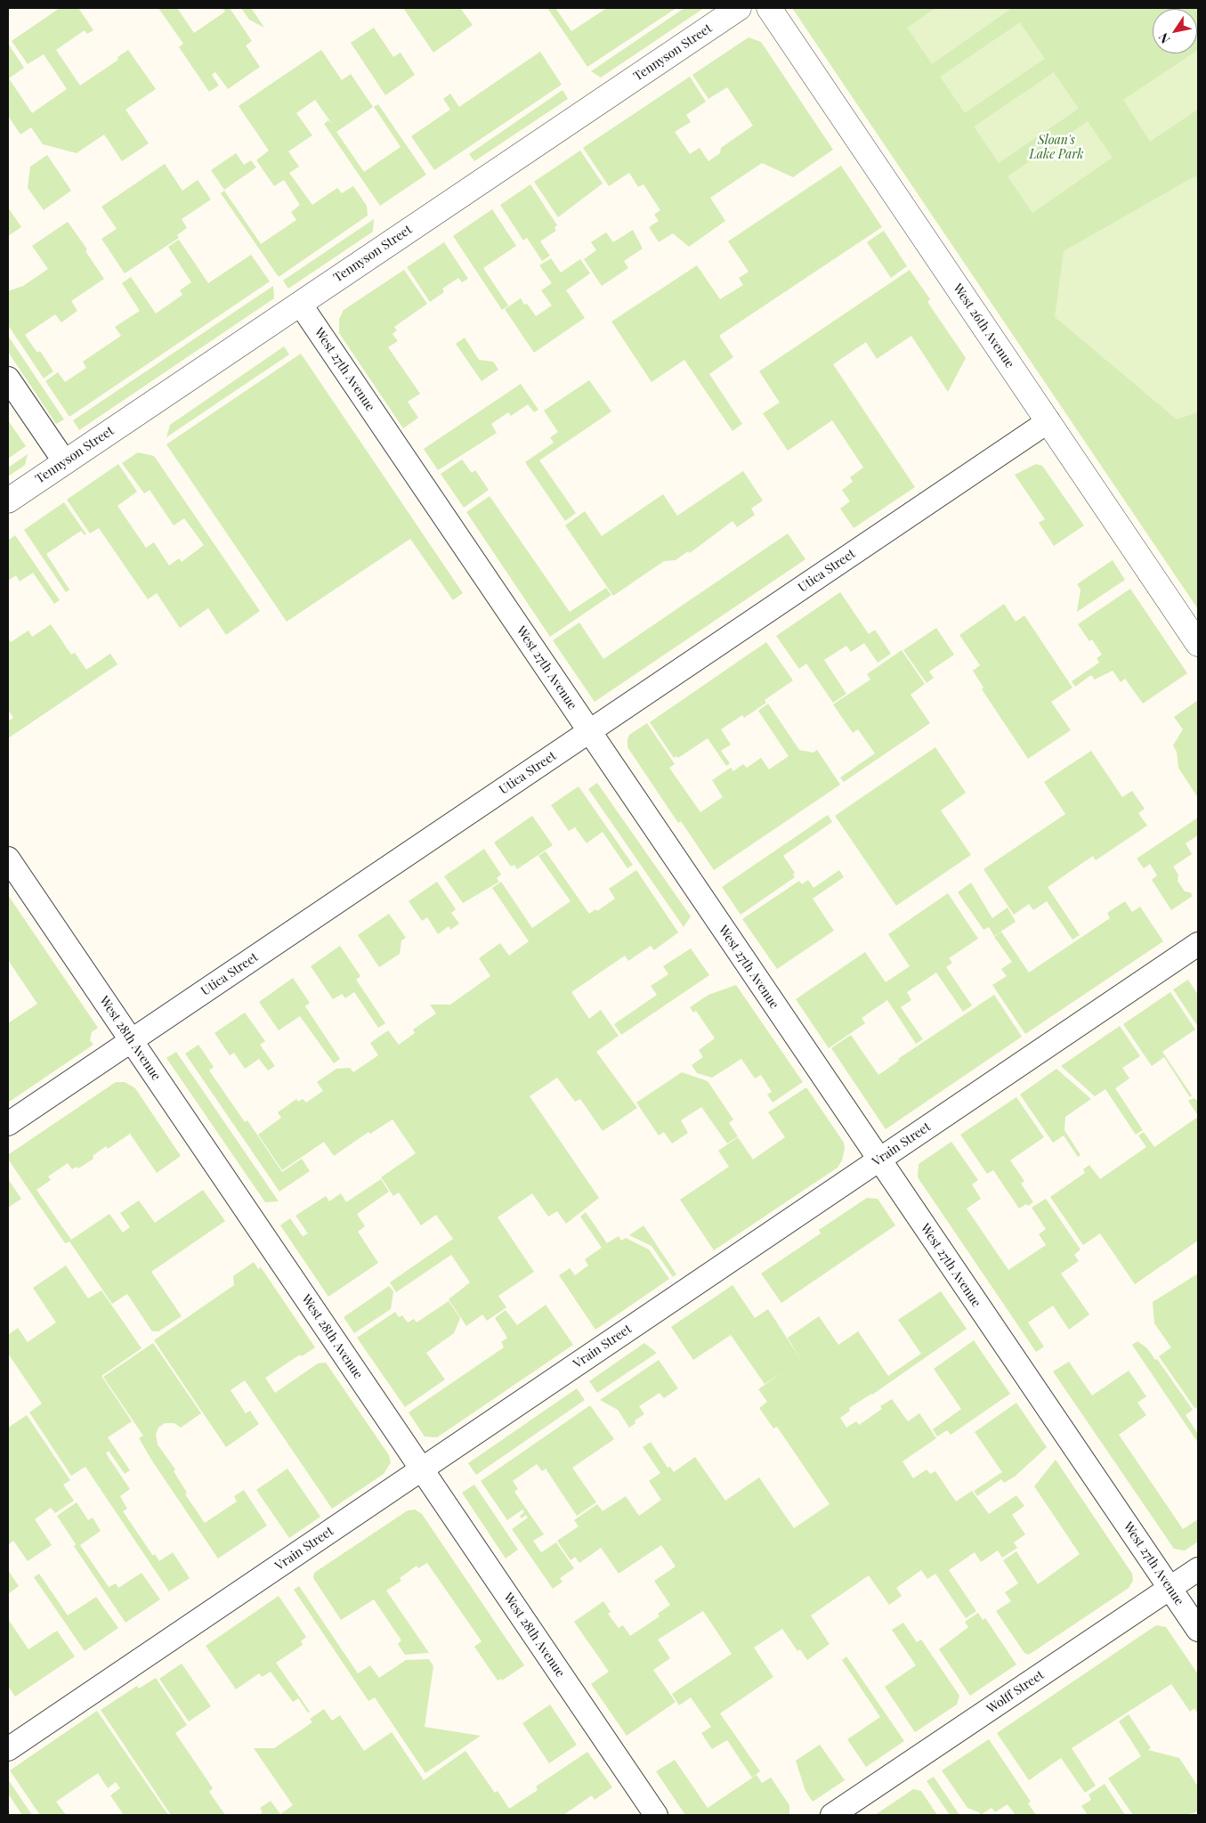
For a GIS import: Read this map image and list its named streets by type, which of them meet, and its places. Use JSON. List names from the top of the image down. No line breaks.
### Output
{"streets":{"street":["Tennyson Street","West 26th Avenue","West 27th Avenue","Utica Street","West 28th Avenue","Vrain Street","Wolff Street"]},"crossings":[["Tennyson Street","West 27th Avenue"],["West 26th Avenue","Utica Street"],["West 27th Avenue","Utica Street"],["West 27th Avenue","Vrain Street"],["West 27th Avenue","Wolff Street"],["Utica Street","West 28th Avenue"],["West 28th Avenue","Vrain Street"]],"parks":["Sloan's Lake Park"],"north":"bottom left"}
